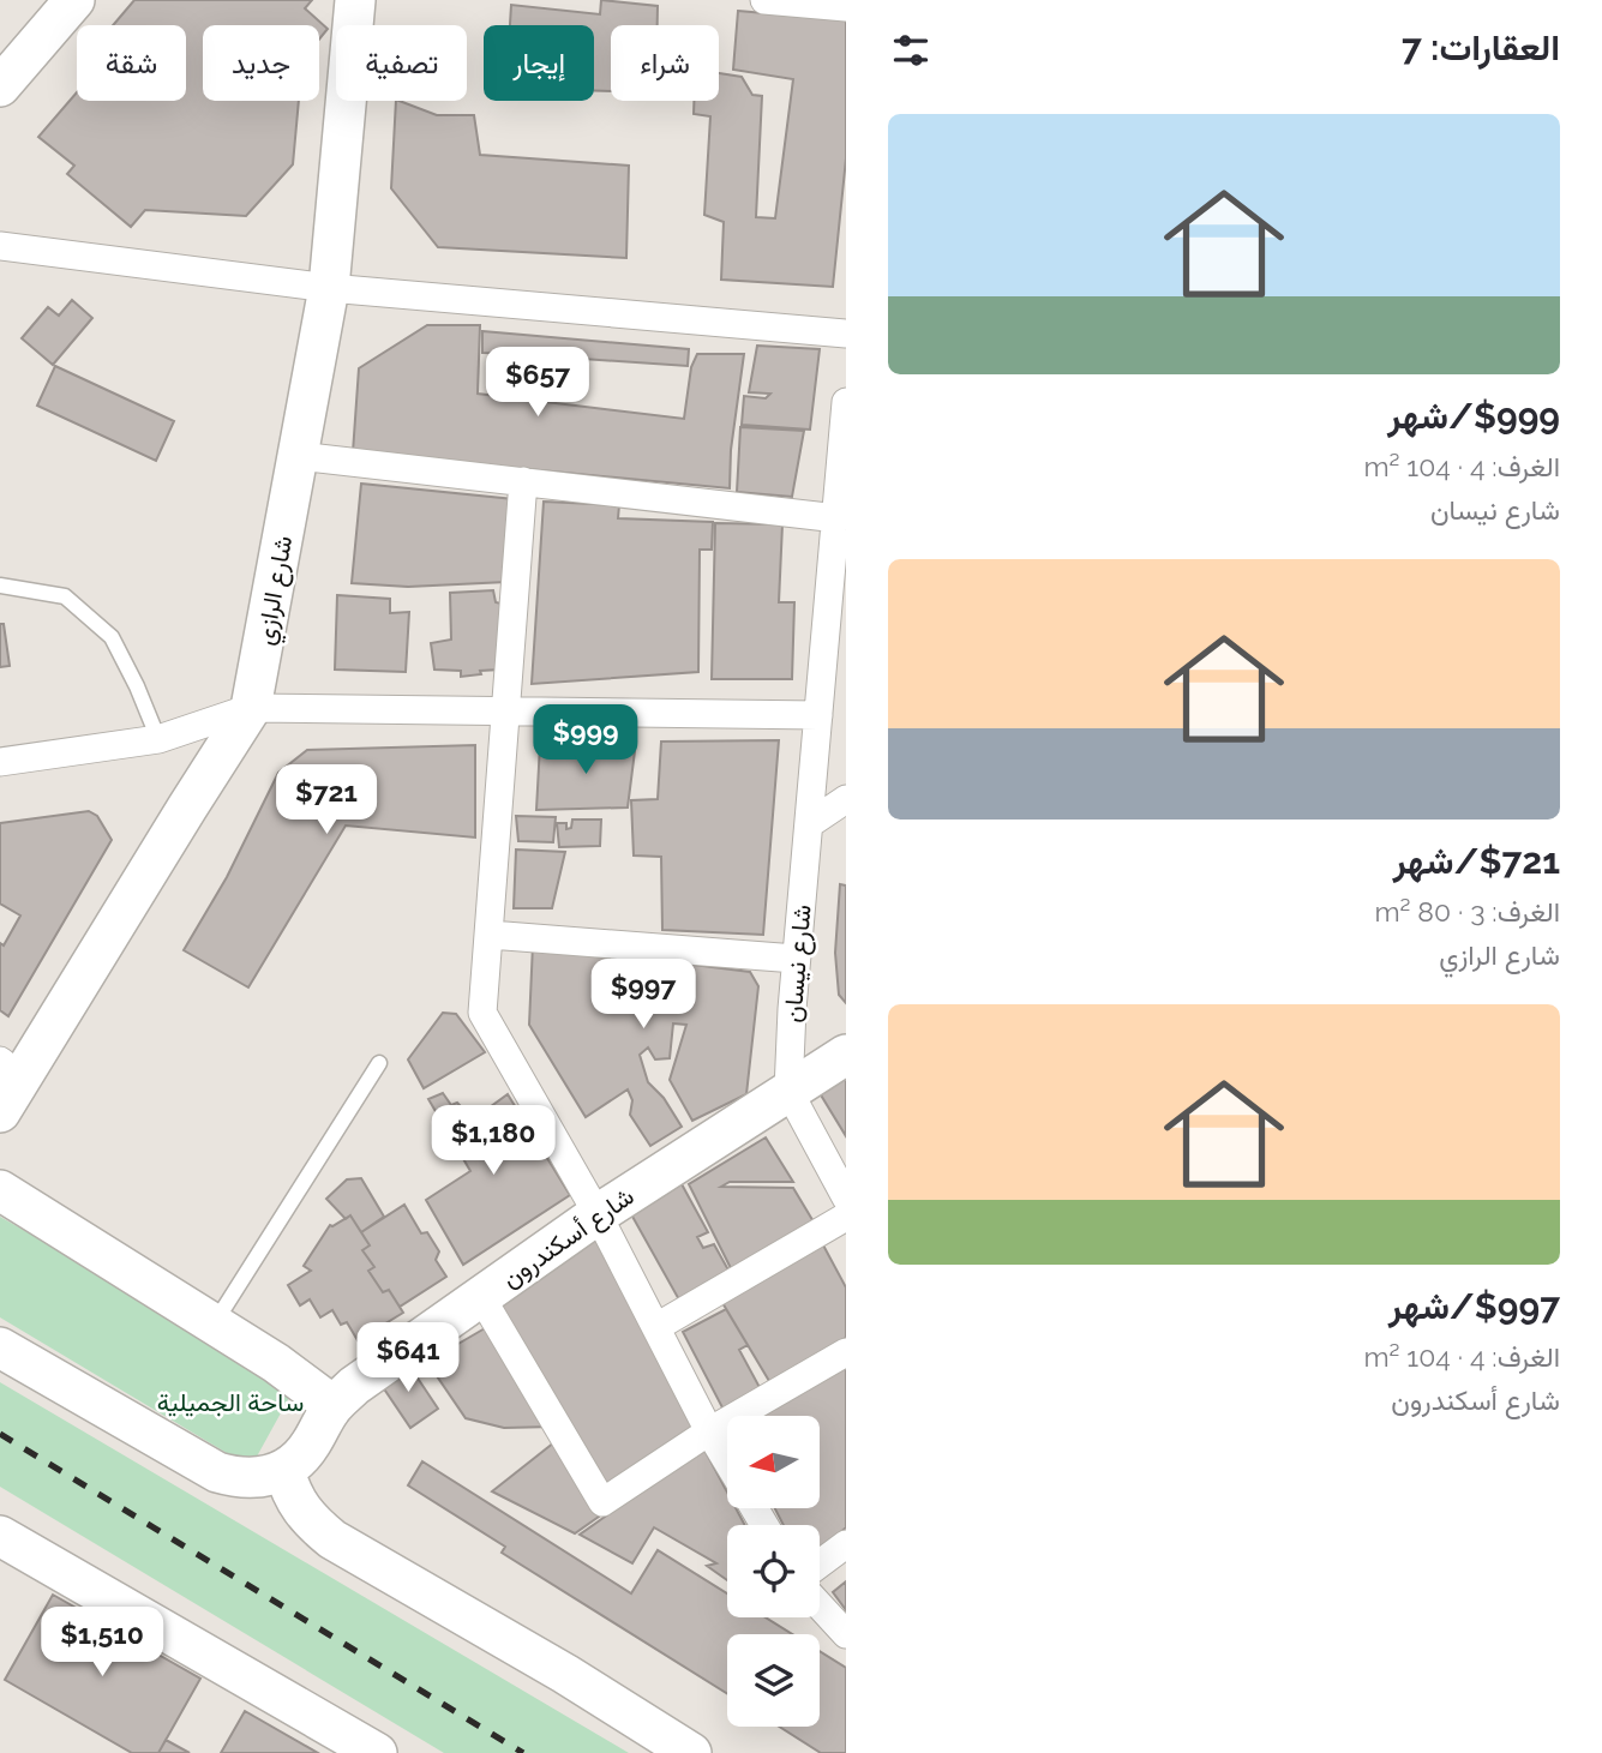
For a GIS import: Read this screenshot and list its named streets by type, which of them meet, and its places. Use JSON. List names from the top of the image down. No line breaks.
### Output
{"streets":{"main road":["شارع الرازي","شارع أسكندرون"],"street":["شارع نيسان"]},"crossings":[["شارع نيسان","شارع أسكندرون"]],"parks":["ساحة الجميلية"],"north":"left","page":{"heading":"العقارات: 7","chip":["شراء","إيجار","تصفية","جديد","شقة"],"list":[{"name":"$999/شهر","note":"الغرف: 4 · 104 m² · شارع نيسان"},{"name":"$721/شهر","note":"الغرف: 3 · 80 m² · شارع الرازي"},{"name":"$997/شهر","note":"الغرف: 4 · 104 m² · شارع أسكندرون"}],"price":["$657","$999","$721","$997","$1,180","$641","$1,510"]}}
